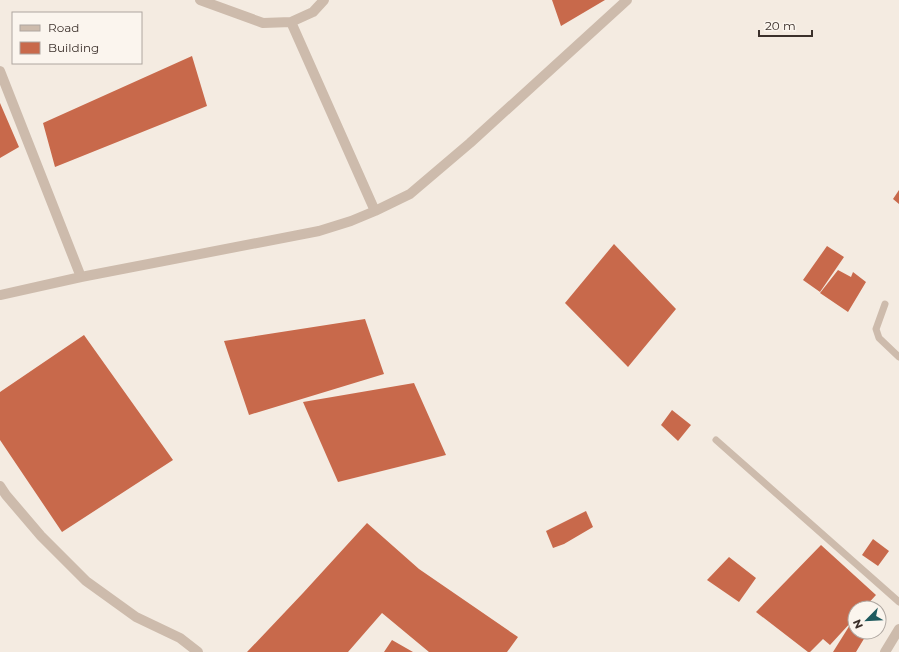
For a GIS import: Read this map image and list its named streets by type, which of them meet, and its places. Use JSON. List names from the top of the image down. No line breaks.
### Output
{"legend":["Road","Building"],"scale_bar":"20 m","north":"bottom left"}
